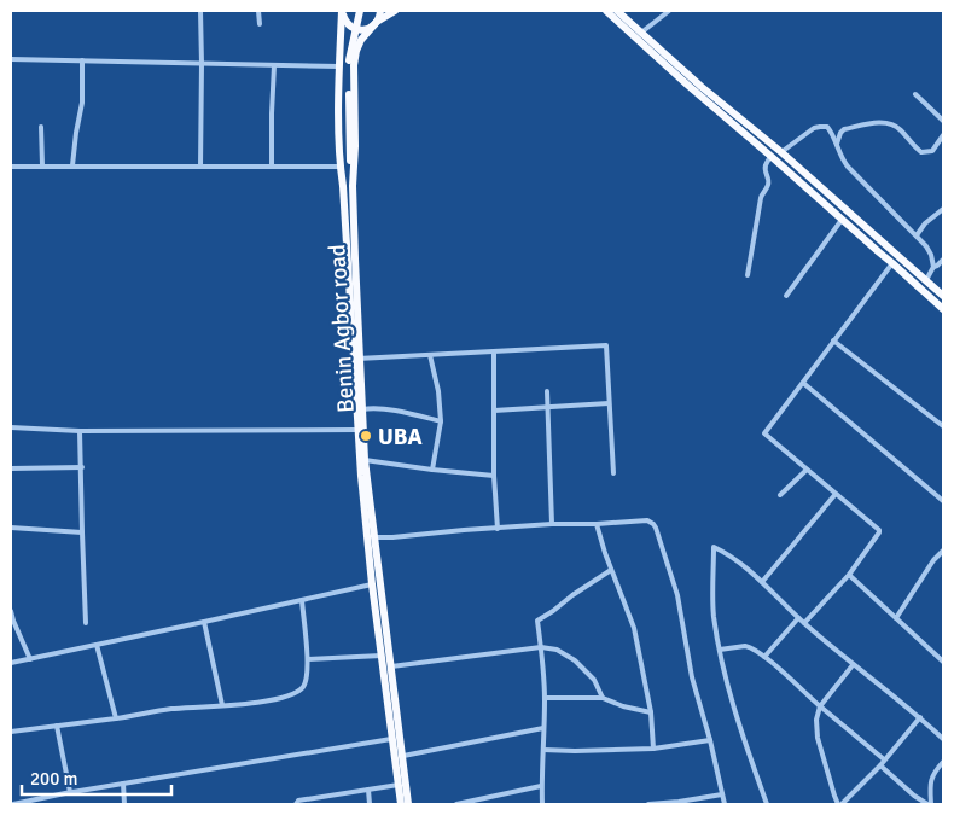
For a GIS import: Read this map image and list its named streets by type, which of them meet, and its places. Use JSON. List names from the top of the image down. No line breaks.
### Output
{"streets":{"highway":["Benin Agbor road"]},"places":["UBA"],"scale_bar":"200 m"}
